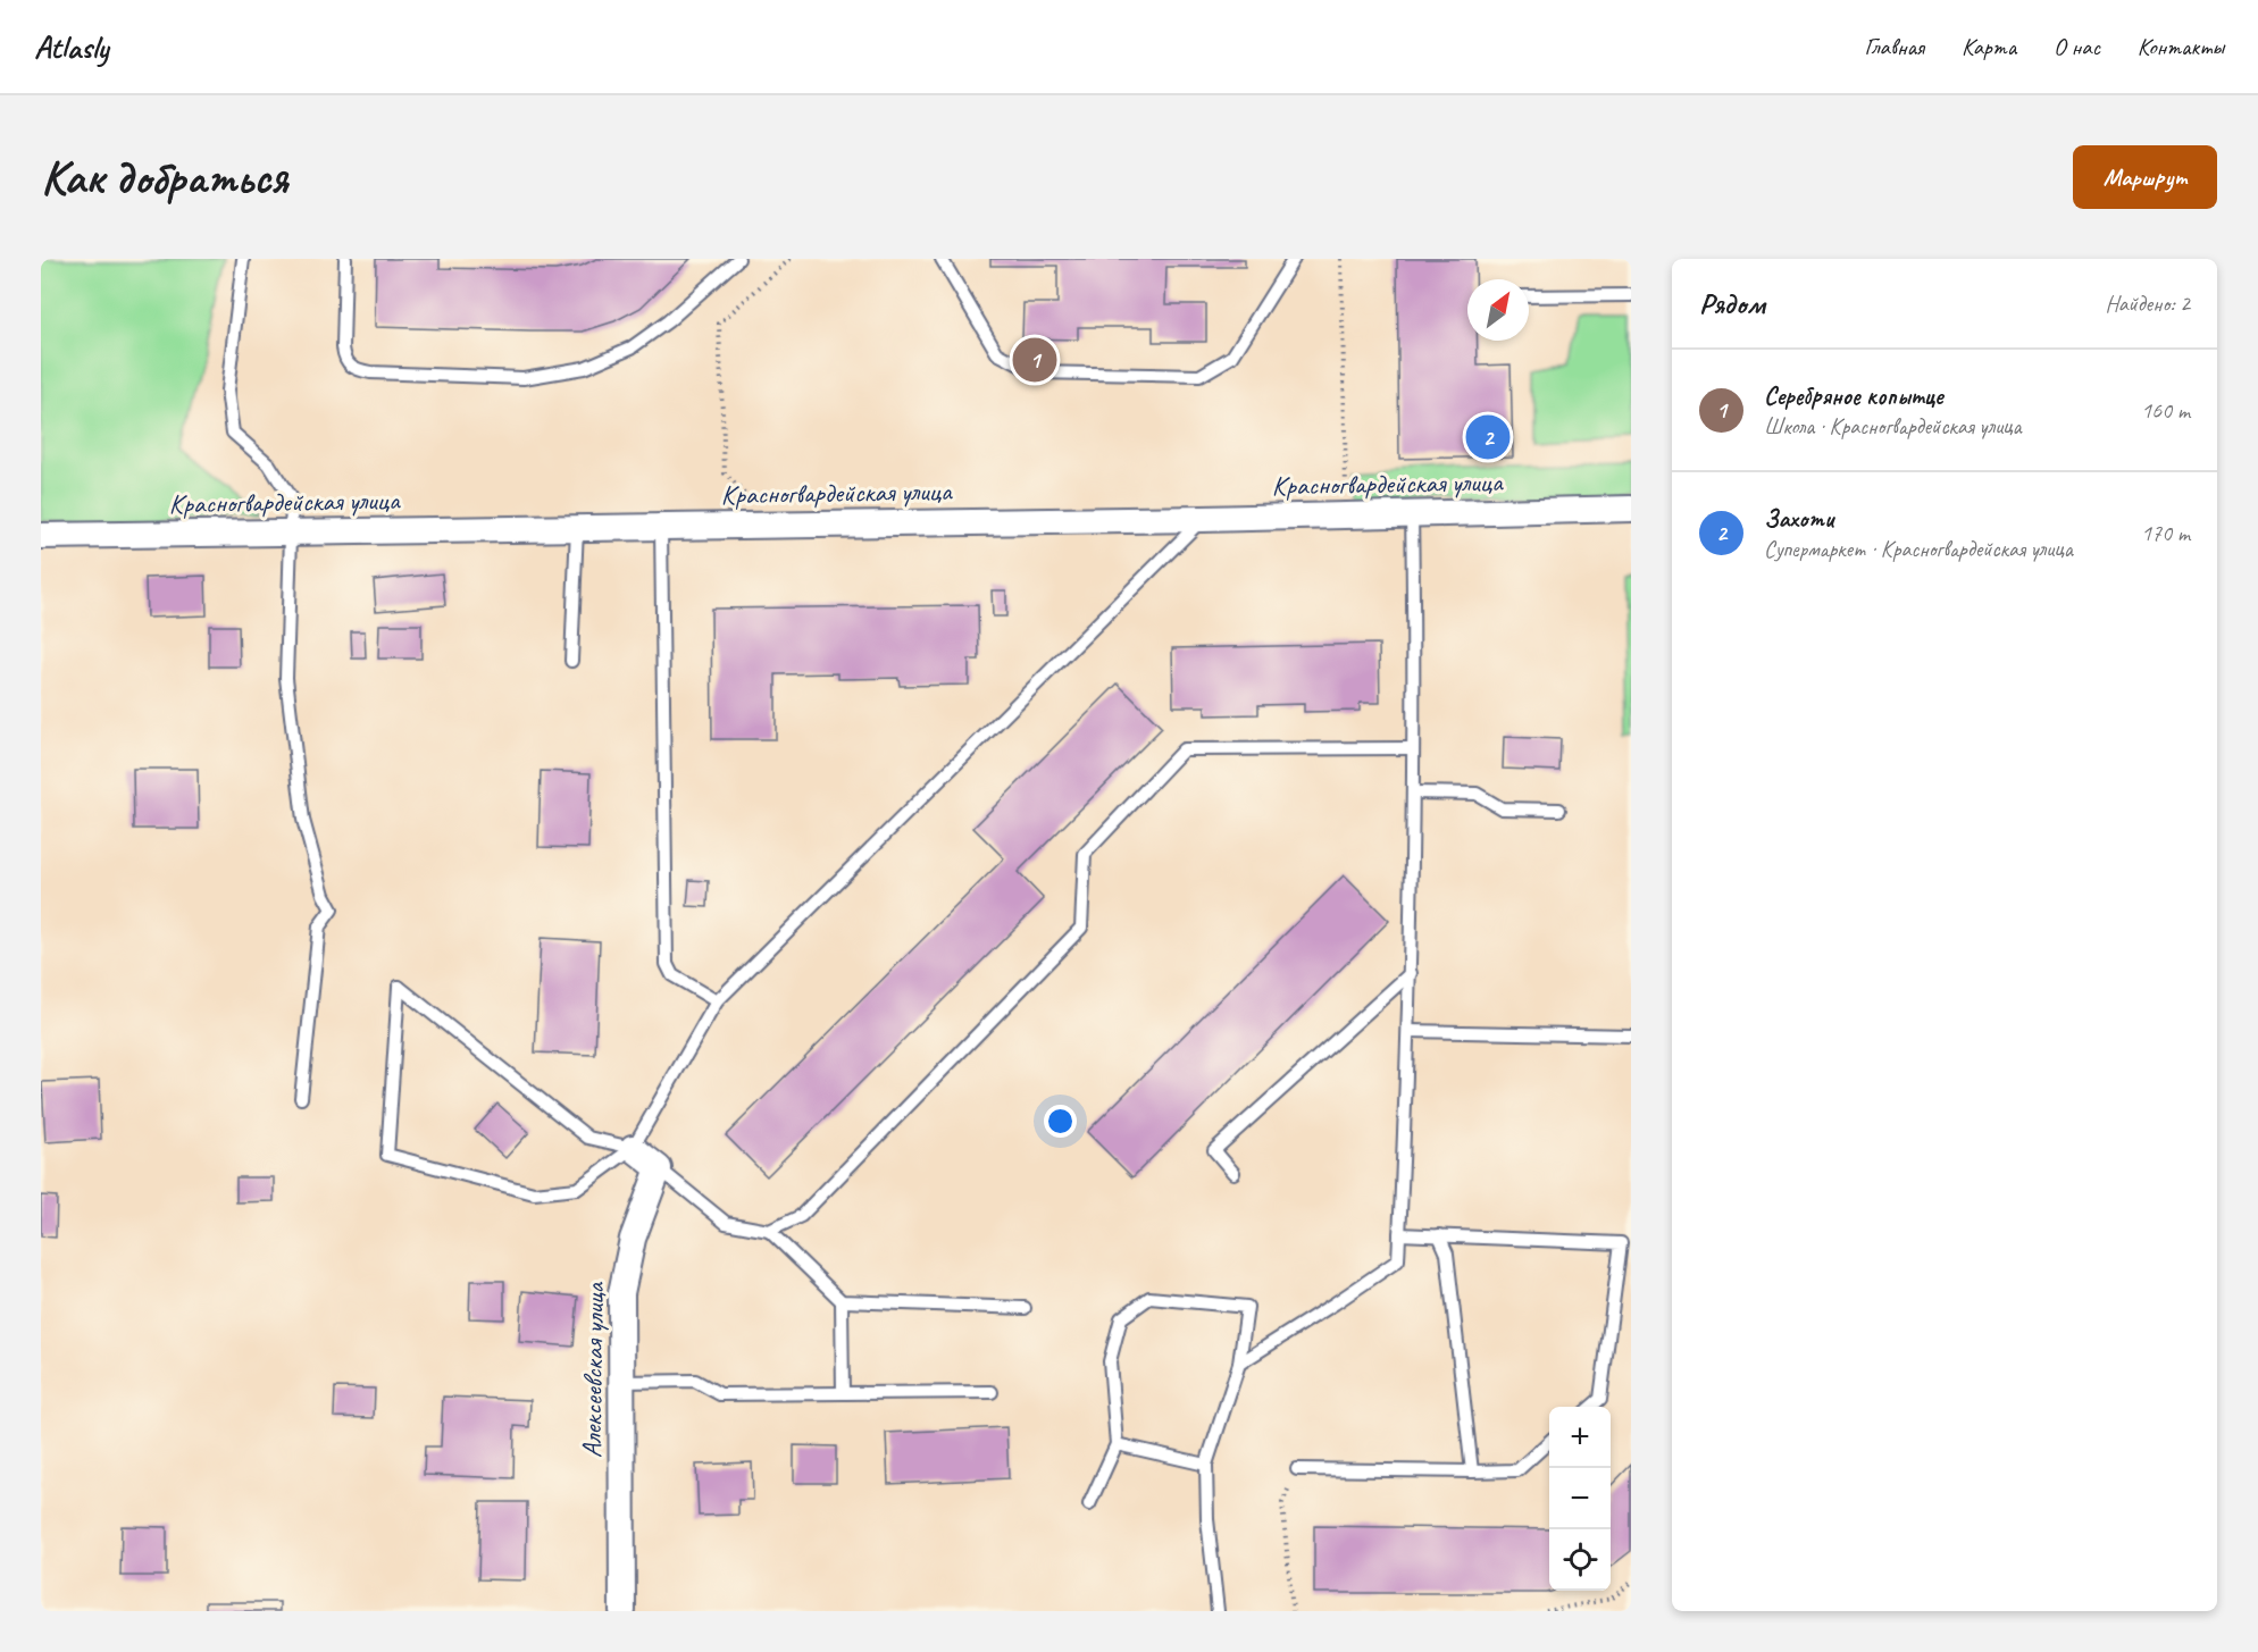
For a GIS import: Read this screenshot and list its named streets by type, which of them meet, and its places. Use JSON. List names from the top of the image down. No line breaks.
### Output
{"streets":{"street":["Красногвардейская улица","Алексеевская улица"]},"north":"top right","page":{"header":"Atlasly","nav":["Главная","Карта","О нас","Контакты"],"buttons":"Маршрут","title":"Как добраться","heading":["Рядом","Найдено: 2"],"pins":["1","2"],"list":[{"mark":"1","name":"Серебряное копытце","note":"Школа · Красногвардейская улица","value":"160 m"},{"mark":"2","name":"Захоти","note":"Супермаркет · Красногвардейская улица","value":"170 m"}],"map_buttons":["+","−"]}}
